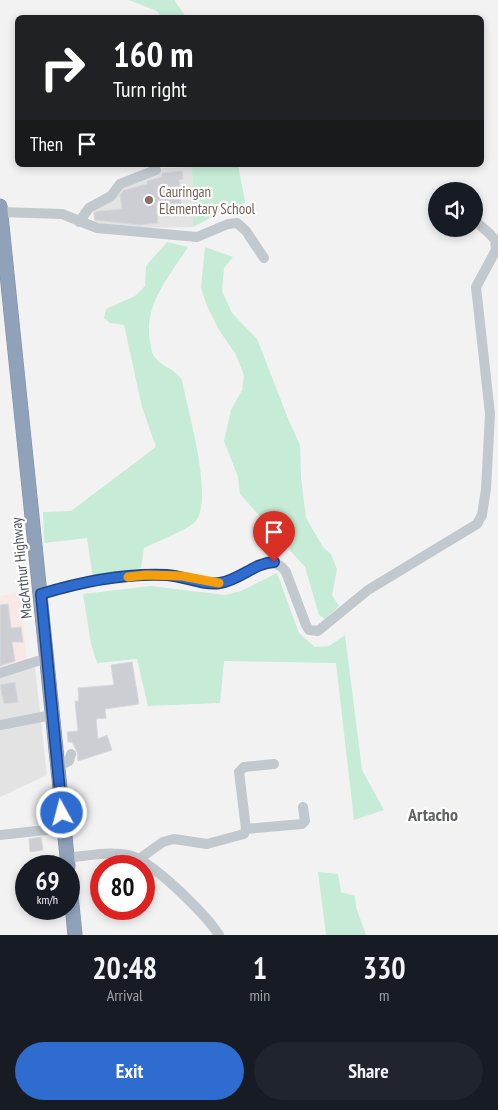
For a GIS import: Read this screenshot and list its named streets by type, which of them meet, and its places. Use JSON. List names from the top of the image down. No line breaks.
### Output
{"streets":{"highway":["MacArthur Highway"]},"districts":["Artacho"],"places":["Cauringan Elementary School"],"page":{"turn":["160 m","Turn right"],"then":"Then","speed":"69 km/h","limit":"80","eta":["20:48","Arrival","1","min","330","m"],"buttons":["Exit","Share"]}}
